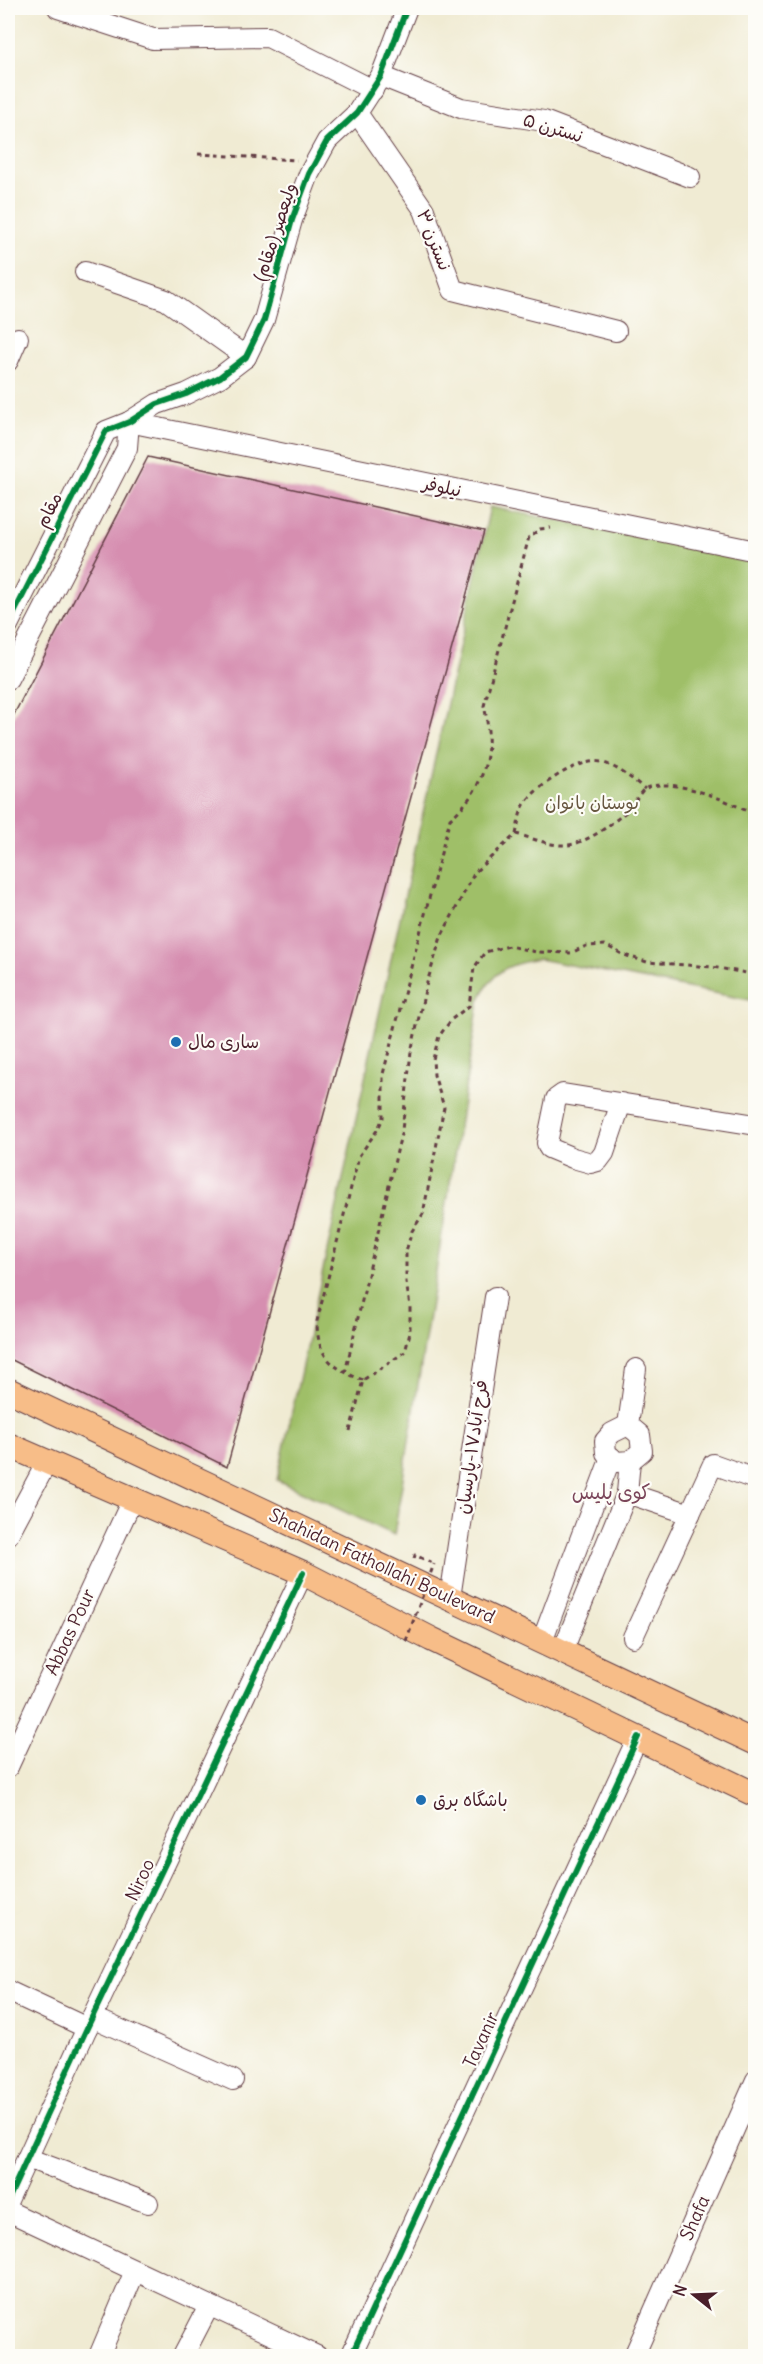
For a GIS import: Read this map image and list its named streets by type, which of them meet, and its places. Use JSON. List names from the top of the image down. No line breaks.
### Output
{"streets":{"main road":["Shahidan Fathollahi Boulevard"],"street":["نسترن ۵","ولیعصر (مقام)","نسترن ۳","نیلوفر","مقام","فرح آباد۱۷-پارسیان","Abbas Pour","Niroo","Tavanir","Shafa"]},"crossings":[["نسترن ۵","ولیعصر (مقام)"],["ولیعصر (مقام)","نسترن ۳"],["ولیعصر (مقام)","نیلوفر"],["ولیعصر (مقام)","مقام"],["نیلوفر","مقام"],["فرح آباد۱۷-پارسیان","Shahidan Fathollahi Boulevard"]],"districts":["کوی پلیس"],"parks":["بوستان بانوان"],"places":["ساری مال","باشگاه برق"],"north":"left"}
